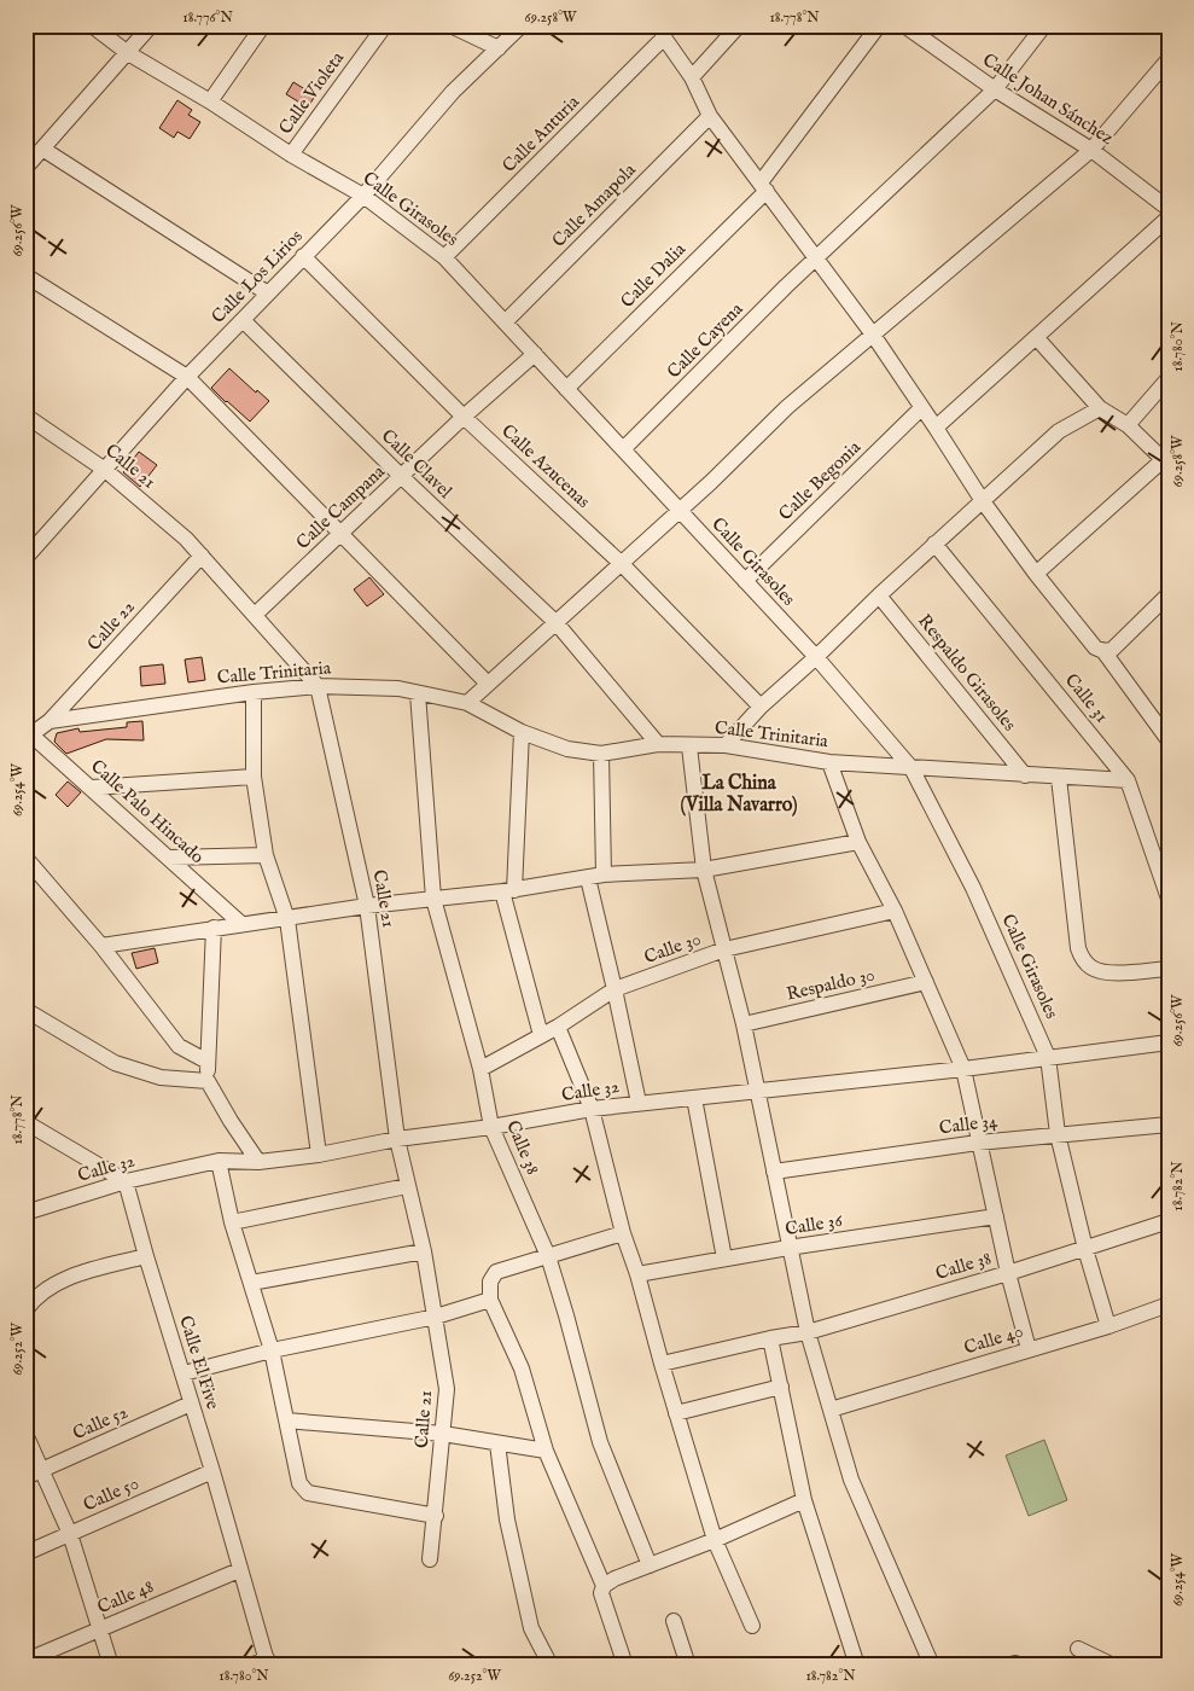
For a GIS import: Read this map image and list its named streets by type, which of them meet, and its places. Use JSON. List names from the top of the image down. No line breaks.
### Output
{"streets":{"street":["Calle Violeta","Calle Johan Sánchez","Calle Anturia","Calle Amapola","Calle Girasoles","Calle Dalia","Calle Los Lirios","Calle Cayena","Calle Clavel","Calle 21","Calle Azucenas","Calle Begonia","Calle Campana","Calle 22","Calle Trinitaria","Respaldo Girasoles","Calle 31","Calle Palo Hincado","Calle 30","Respaldo 30","Calle 32","Calle 34","Calle 38","Calle 36","Calle 40","Calle El Five","Calle 52","Calle 50","Calle 48"]},"crossings":[["Calle Violeta","Calle Girasoles"],["Calle Johan Sánchez","Calle Cayena"],["Calle Anturia","Calle Girasoles"],["Calle Amapola","Calle Girasoles"],["Calle Girasoles","Calle Dalia"],["Calle Girasoles","Calle Los Lirios"],["Calle Girasoles","Calle Cayena"],["Calle Girasoles","Calle Begonia"],["Calle Girasoles","Calle Campana"],["Calle Girasoles","Calle Trinitaria"],["Calle Girasoles","Calle 32"],["Calle Girasoles","Calle 34"],["Calle Girasoles","Calle 38"],["Calle Girasoles","Calle 40"],["Calle Los Lirios","Calle Clavel"],["Calle Los Lirios","Calle 21"],["Calle Los Lirios","Calle Azucenas"],["Calle Clavel","Calle Campana"],["Calle Clavel","Calle Trinitaria"],["Calle 21","Calle Campana"],["Calle 21","Calle 22"],["Calle 21","Calle Trinitaria"],["Calle 21","Calle 32"],["Calle Azucenas","Calle Campana"],["Calle 22","Calle Trinitaria"],["Calle Trinitaria","Respaldo Girasoles"],["Calle Trinitaria","Calle 31"],["Calle Trinitaria","Calle Palo Hincado"],["Calle Trinitaria","Calle 38"],["Calle 30","Calle 38"],["Calle 32","Calle 38"],["Calle 32","Calle El Five"],["Calle El Five","Calle 52"],["Calle El Five","Calle 50"],["Calle El Five","Calle 48"]],"districts":["La China (Villa Navarro)"],"coordinates":["18.776°N","69.258°W","18.778°N","69.256°W","18.780°N","69.254°W","18.782°N","69.252°W"]}
